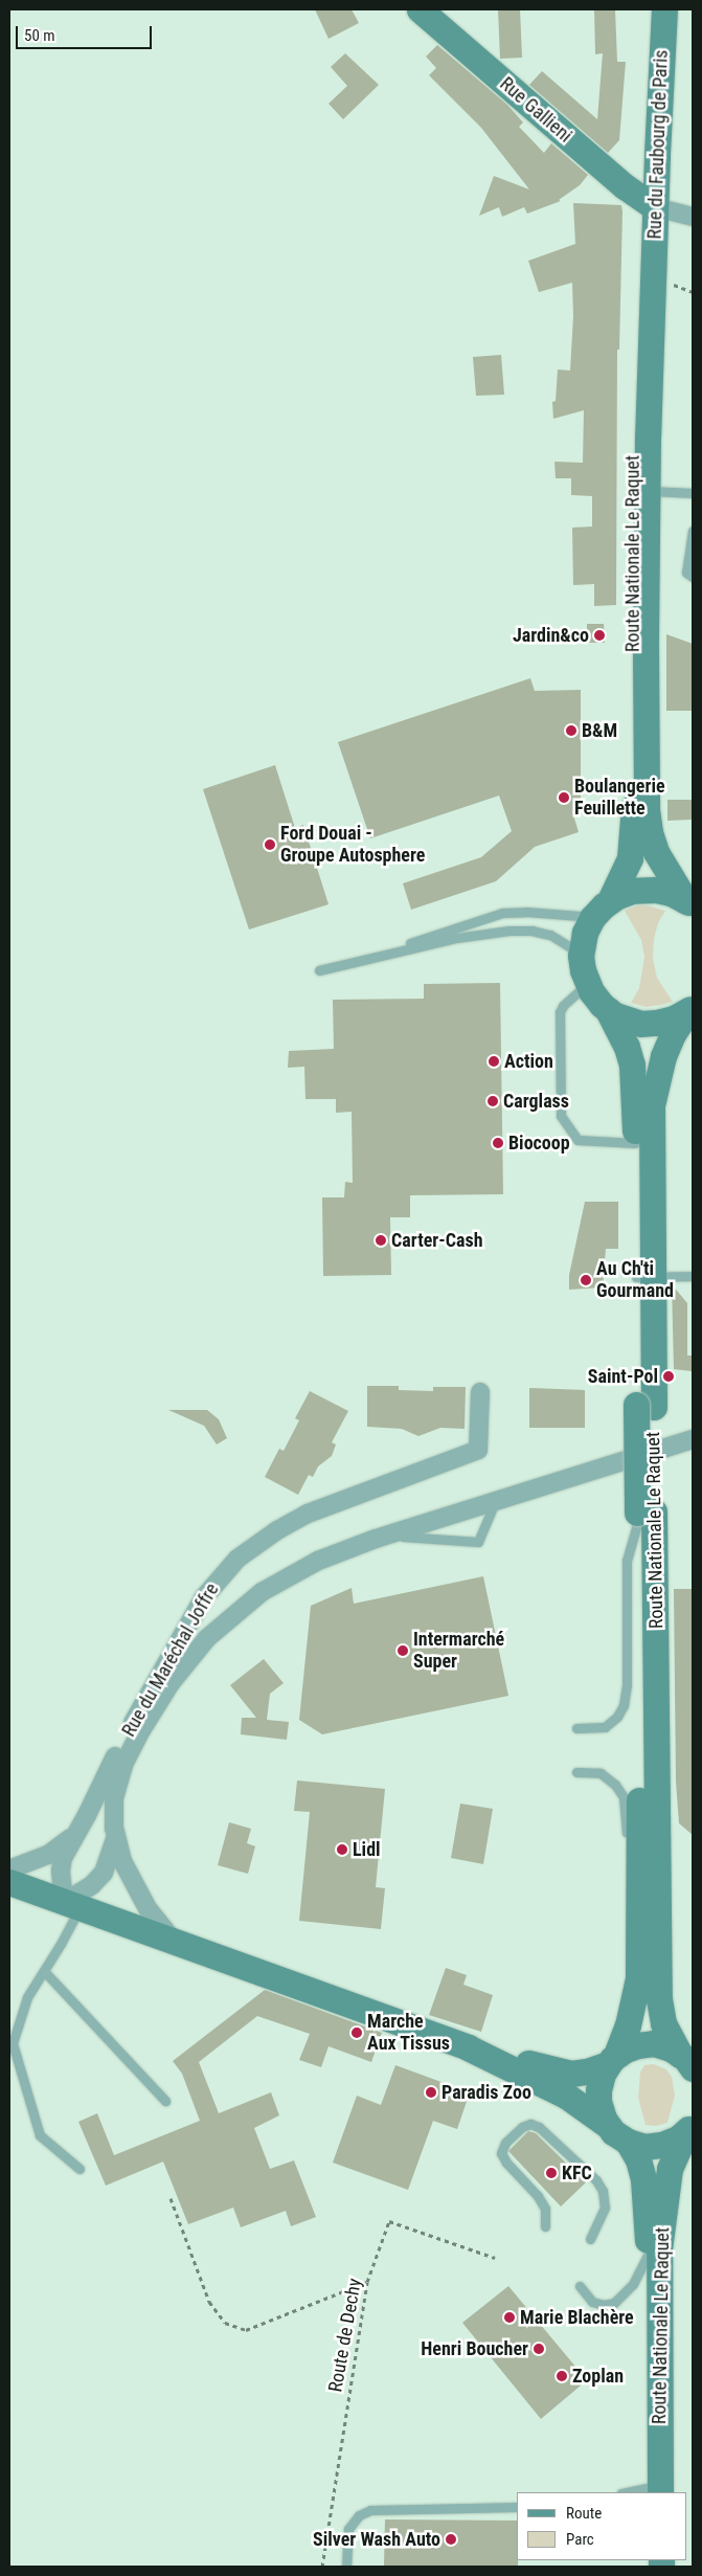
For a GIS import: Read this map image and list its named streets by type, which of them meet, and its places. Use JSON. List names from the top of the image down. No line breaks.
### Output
{"streets":{"main road":["Rue Gallieni","Rue du Faubourg de Paris","Route Nationale Le Raquet"],"street":["Rue du Maréchal Joffre"],"path":["Route de Dechy"]},"crossings":[["Rue Gallieni","Rue du Faubourg de Paris"],["Rue Gallieni","Route Nationale Le Raquet"],["Rue du Faubourg de Paris","Route Nationale Le Raquet"]],"places":["Jardin&co","B&M","Boulangerie Feuillette","Ford Douai - Groupe Autosphere","Action","Carglass","Biocoop","Carter-Cash","Au Ch'ti Gourmand","Saint-Pol","Intermarché Super","Lidl","Marche Aux Tissus","Paradis Zoo","KFC","Marie Blachère","Henri Boucher","Zoplan","Silver Wash Auto"],"legend":["Route","Parc"],"scale_bar":"50 m"}
